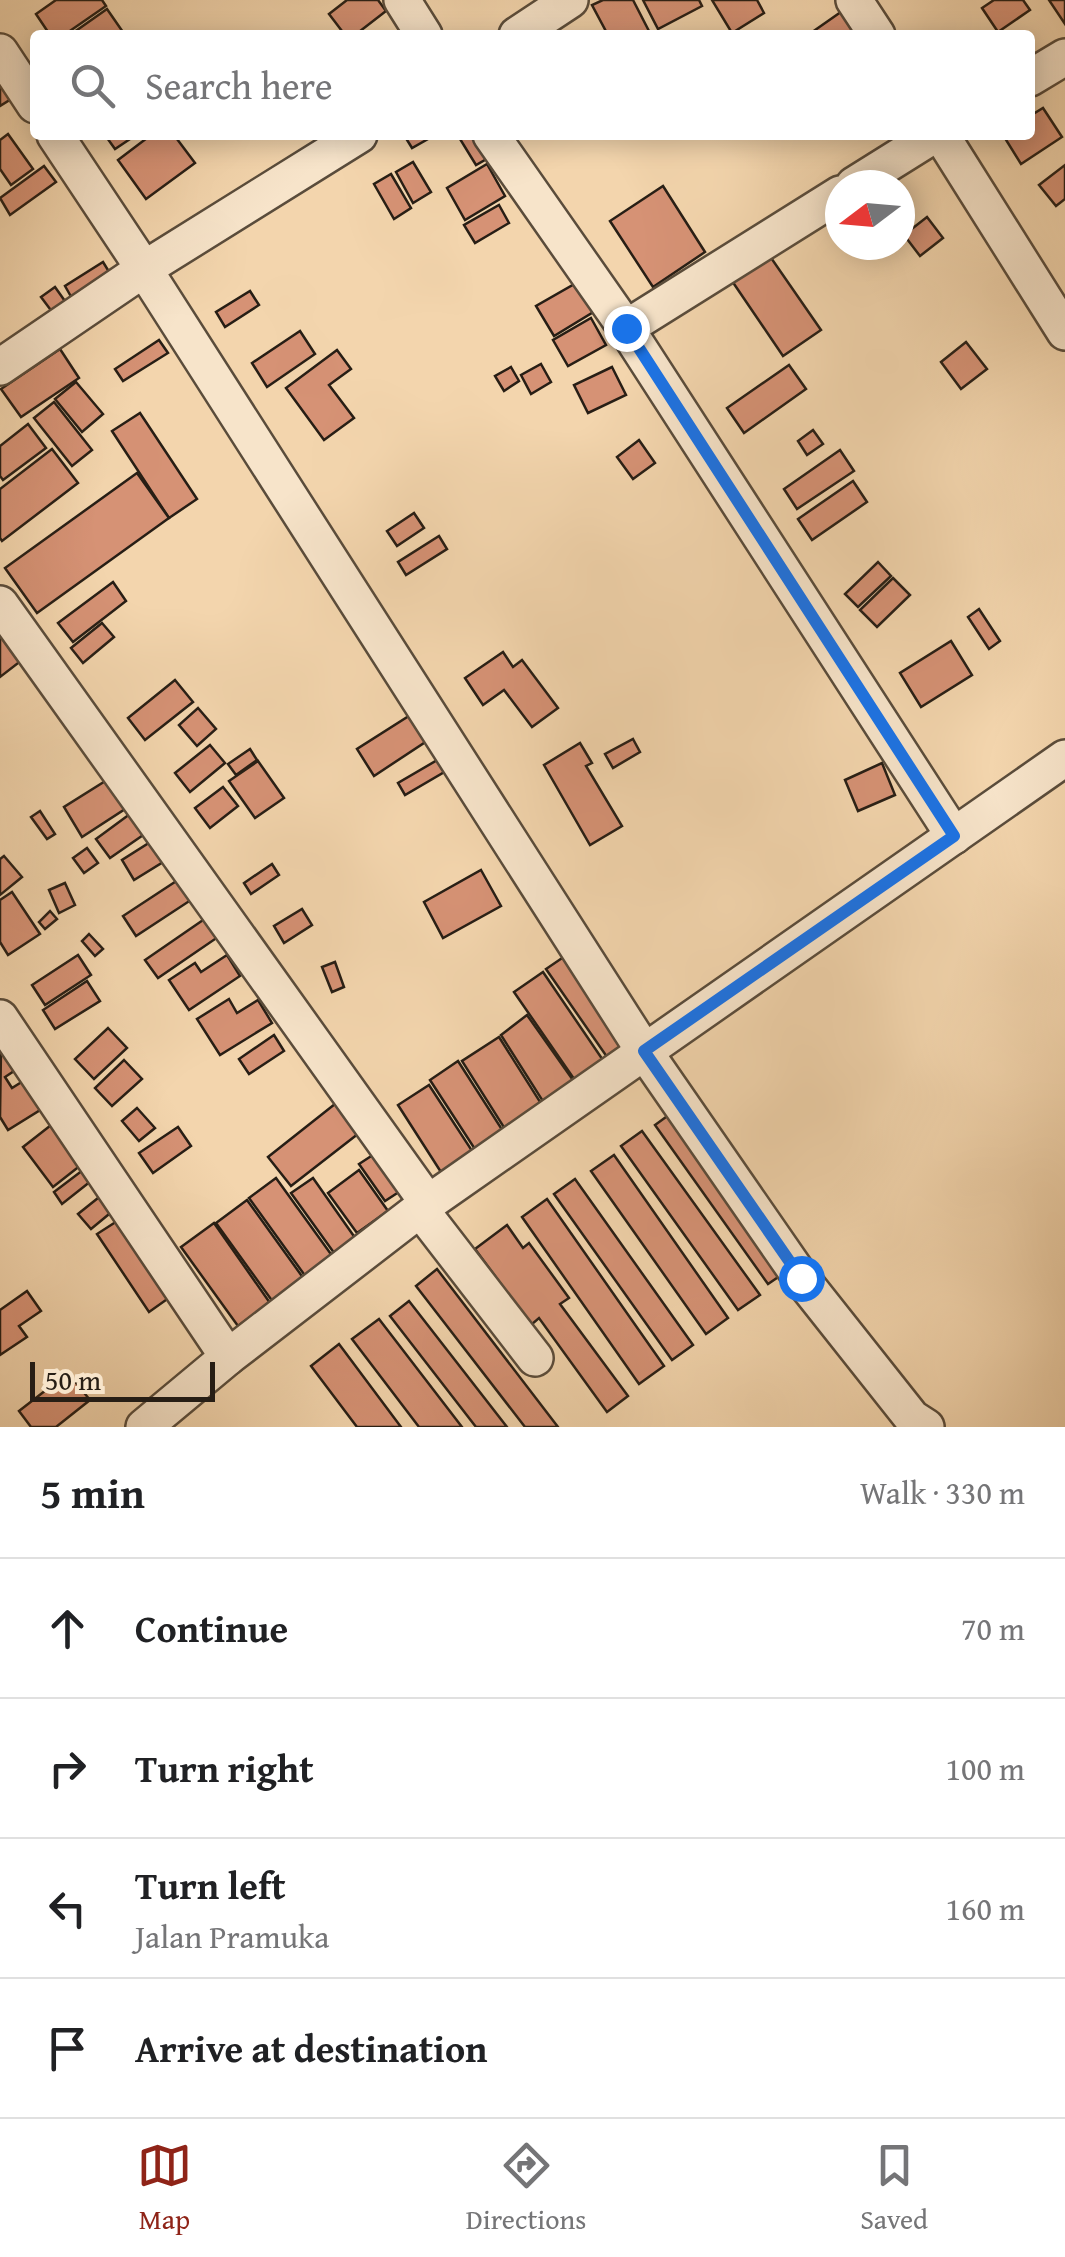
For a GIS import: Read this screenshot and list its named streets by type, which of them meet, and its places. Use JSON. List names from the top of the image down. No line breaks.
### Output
{"scale_bar":"50 m","north":"left","page":{"search":"Search here","scale":"50 m","heading":["5 min","Walk · 330 m"],"list":[["Continue","70 m"],["Turn right","100 m"],["Turn left","Jalan Pramuka","160 m"],"Arrive at destination"],"nav":["Map","Directions","Saved"]}}
